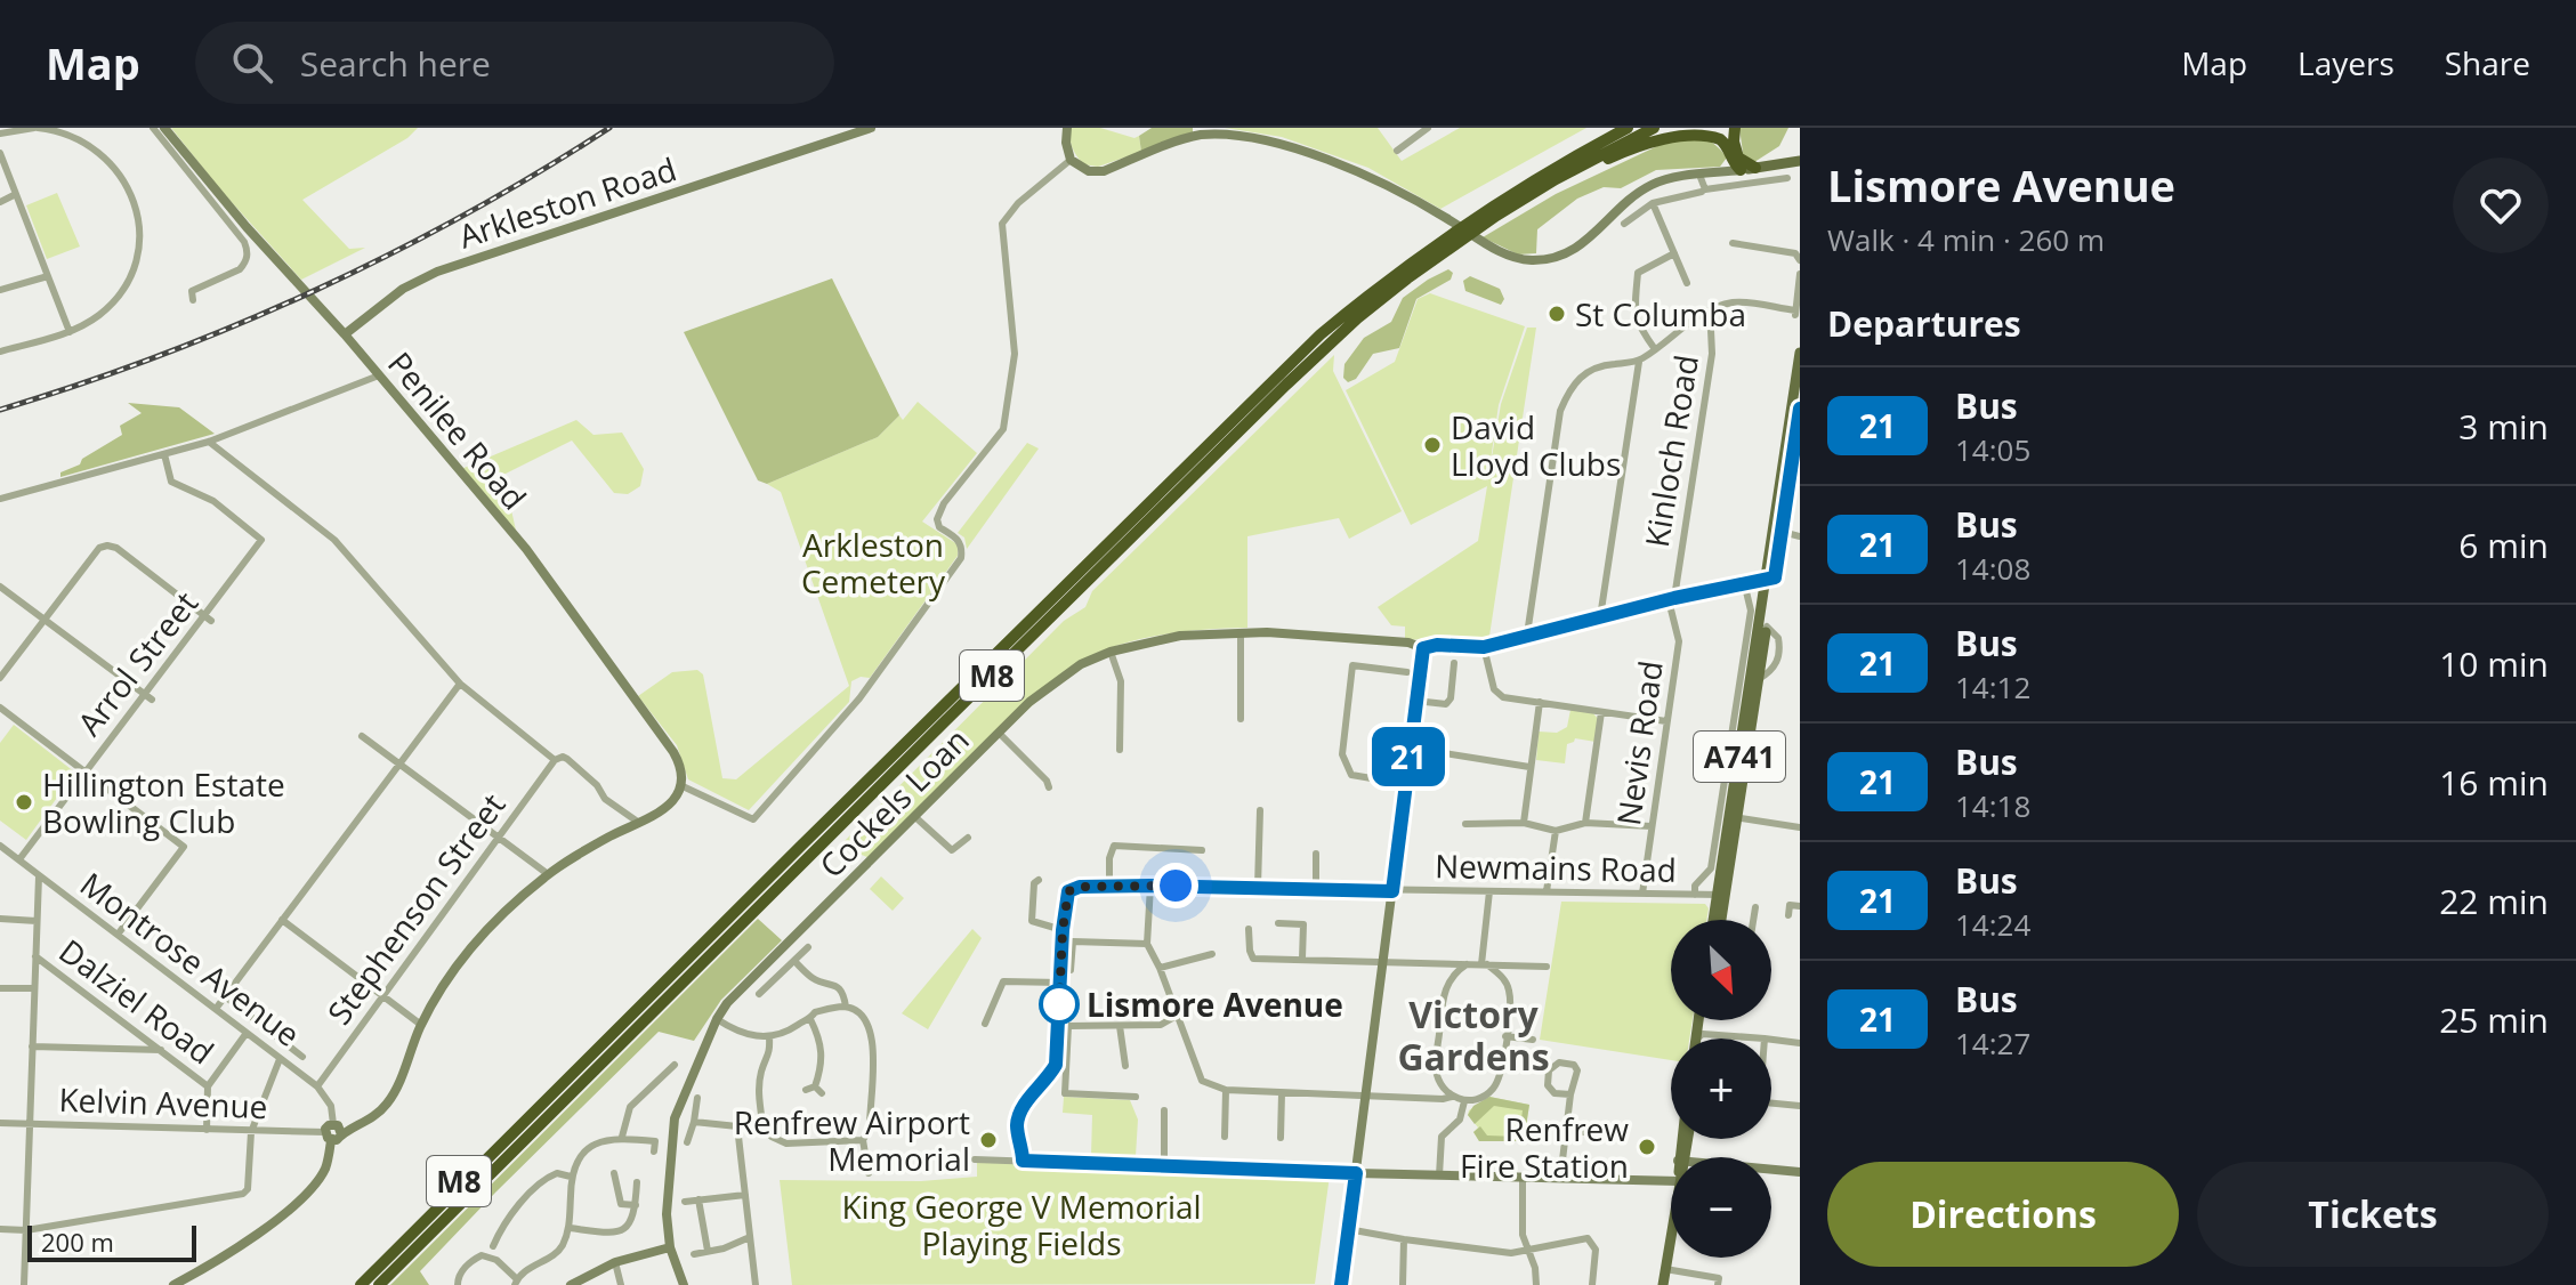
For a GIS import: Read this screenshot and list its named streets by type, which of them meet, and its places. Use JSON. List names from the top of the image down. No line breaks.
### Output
{"streets":{"highway":["M8"],"main road":["A741"],"street":["Arkleston Road","Penilee Road","Kinloch Road","Arrol Street","Nevis Road","Cockels Loan","Newmains Road","Stephenson Street","Montrose Avenue","Dalziel Road","Kelvin Avenue"]},"crossings":[["Arkleston Road","Penilee Road"],["Kinloch Road","Nevis Road"],["Kinloch Road","Cockels Loan"],["Arrol Street","Montrose Avenue"],["Nevis Road","Cockels Loan"],["Nevis Road","Newmains Road"],["A741","Cockels Loan"],["A741","Newmains Road"],["Stephenson Street","Montrose Avenue"],["Montrose Avenue","Kelvin Avenue"]],"districts":["Victory Gardens"],"parks":["Arkleston Cemetery","King George V Memorial Playing Fields"],"places":["St Columba","David Lloyd Clubs","Hillington Estate Bowling Club","Lismore Avenue","Renfrew Airport Memorial","Renfrew Fire Station"],"lines":["bus line 21"],"scale_bar":"200 m","north":"bottom right","page":{"header":"Map","search":"Search here","nav":["Map","Layers","Share"],"on_map":"21","heading":[["Lismore Avenue","Walk · 4 min · 260 m"],"Departures"],"list":[{"mark":"21","name":"Bus","note":"14:05","value":"3 min"},{"mark":"21","name":"Bus","note":"14:08","value":"6 min"},{"mark":"21","name":"Bus","note":"14:12","value":"10 min"},{"mark":"21","name":"Bus","note":"14:18","value":"16 min"},{"mark":"21","name":"Bus","note":"14:24","value":"22 min"},{"mark":"21","name":"Bus","note":"14:27","value":"25 min"}],"map_buttons":["+","−"],"buttons":["Directions","Tickets"],"scale":"200 m"}}
